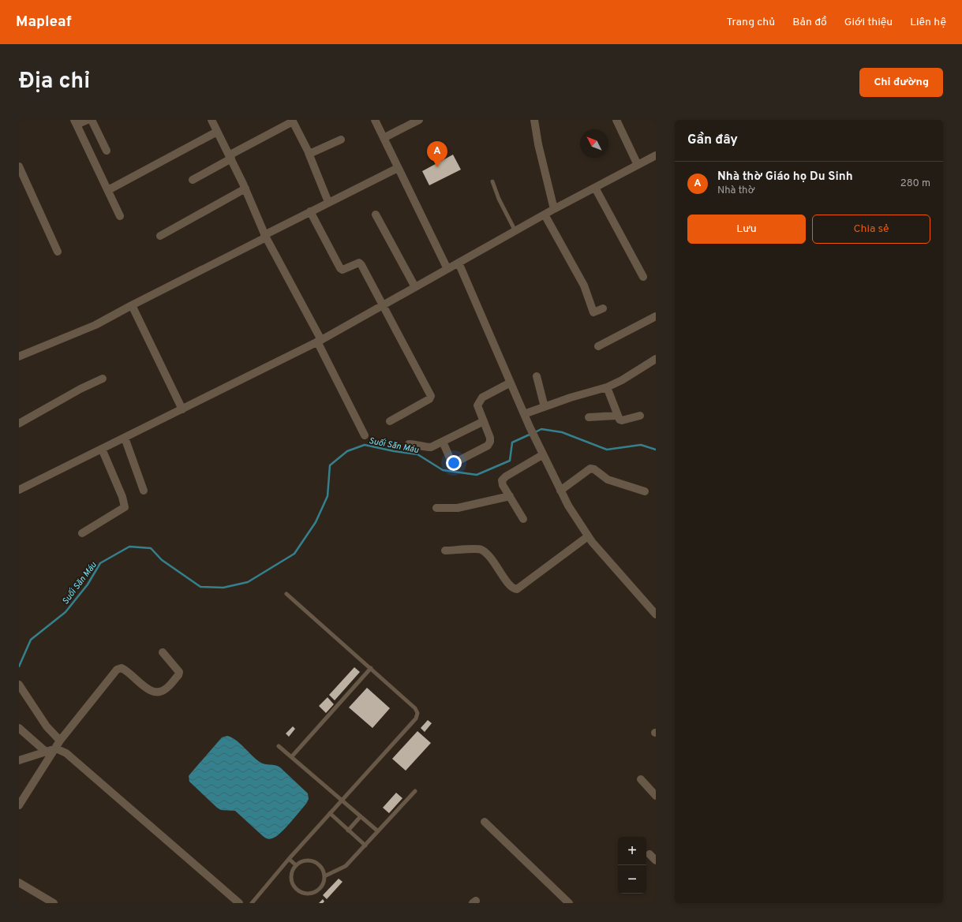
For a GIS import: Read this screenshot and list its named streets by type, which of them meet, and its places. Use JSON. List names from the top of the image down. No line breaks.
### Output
{"water":["Suối Săn Máu"],"north":"top left","page":{"header":"Mapleaf","nav":["Trang chủ","Bản đồ","Giới thiệu","Liên hệ"],"title":"Địa chỉ","buttons":["Chỉ đường",["Lưu","Chia sẻ"]],"heading":"Gần đây","pins":"A","list":[{"mark":"A","name":"Nhà thờ Giáo họ Du Sinh","note":"Nhà thờ","value":"280 m"}],"map_buttons":["+","−"]}}
